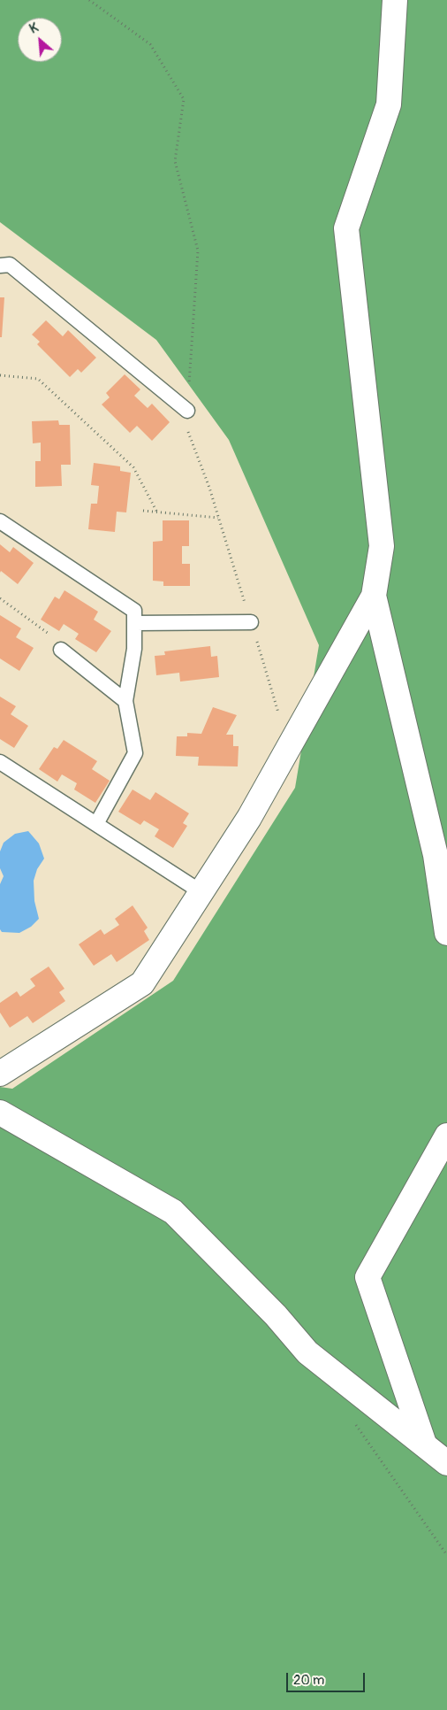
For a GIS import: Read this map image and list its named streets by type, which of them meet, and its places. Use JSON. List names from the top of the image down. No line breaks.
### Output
{"scale_bar":"20 m","north":"top left"}
